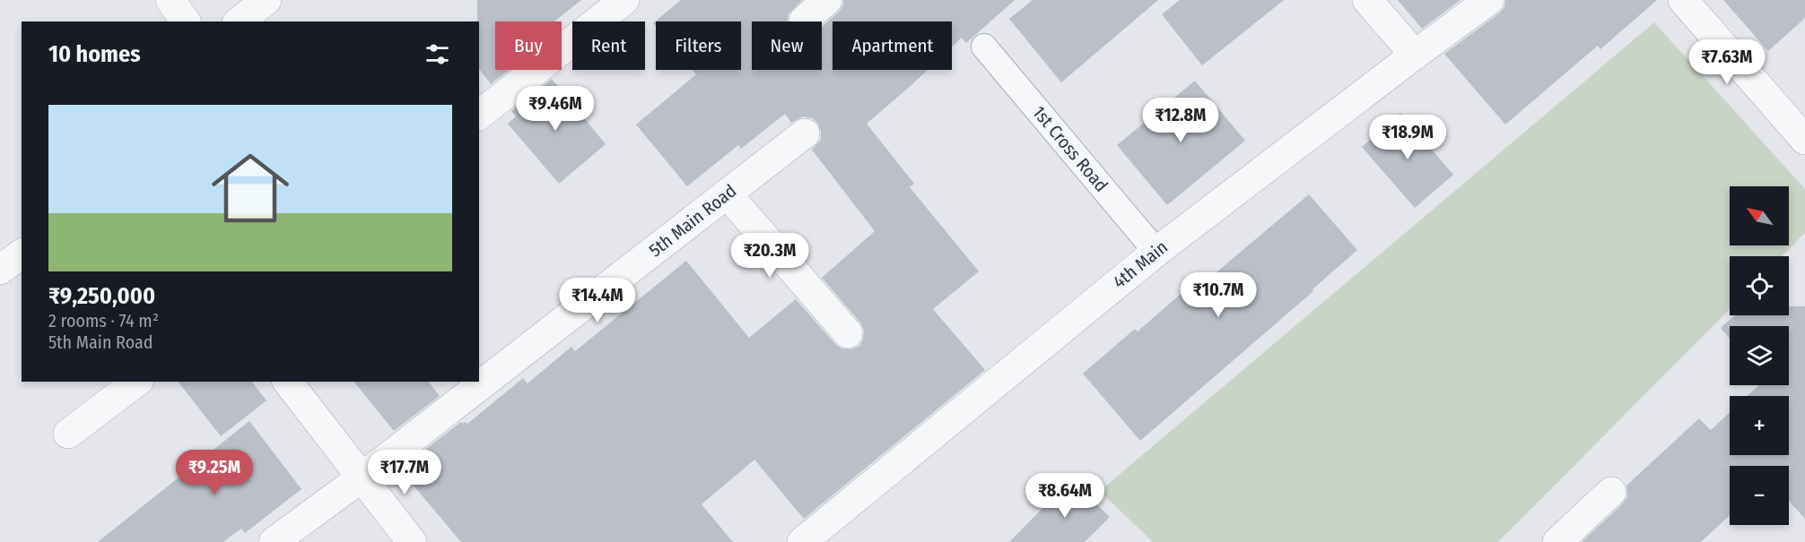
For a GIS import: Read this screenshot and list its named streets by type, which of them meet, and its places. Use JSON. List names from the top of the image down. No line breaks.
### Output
{"streets":{"street":["5th Main Road","4th Main"],"lane":["1st Cross Road"]},"crossings":[["1st Cross Road","4th Main"]],"north":"top left","page":{"chip":["Buy","Rent","Filters","New","Apartment"],"heading":"10 homes","price":["₹7.63M","₹9.46M","₹12.8M","₹18.9M","₹20.3M","₹10.7M","₹14.4M","₹9.25M","₹17.7M","₹8.64M"],"list":[{"name":"₹9,250,000","note":"2 rooms · 74 m² · 5th Main Road"}],"map_buttons":["+","−"]}}
